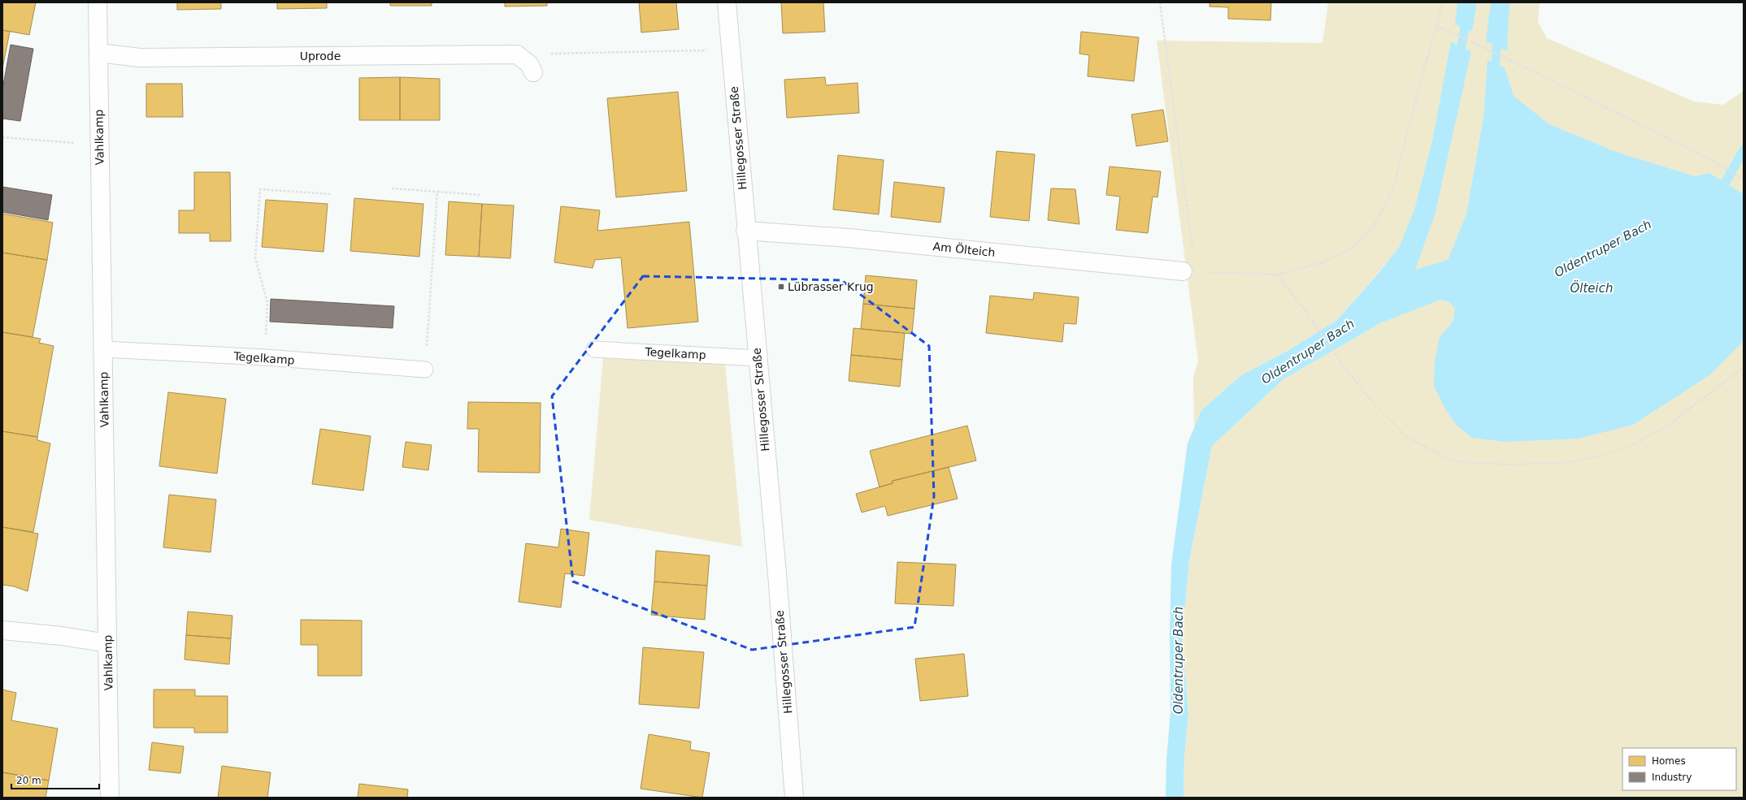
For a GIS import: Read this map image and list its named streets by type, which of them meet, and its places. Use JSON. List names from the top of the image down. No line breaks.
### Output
{"streets":{"street":["Uprode","Vahlkamp","Hillegosser Straße","Am Ölteich"],"lane":["Tegelkamp"]},"crossings":[["Uprode","Vahlkamp"],["Vahlkamp","Tegelkamp"],["Hillegosser Straße","Am Ölteich"],["Hillegosser Straße","Tegelkamp"]],"water":["Oldentruper Bach","Ölteich"],"places":{"transit":["Lübrasser Krug"]},"legend":["Homes","Industry"],"scale_bar":"20 m"}
